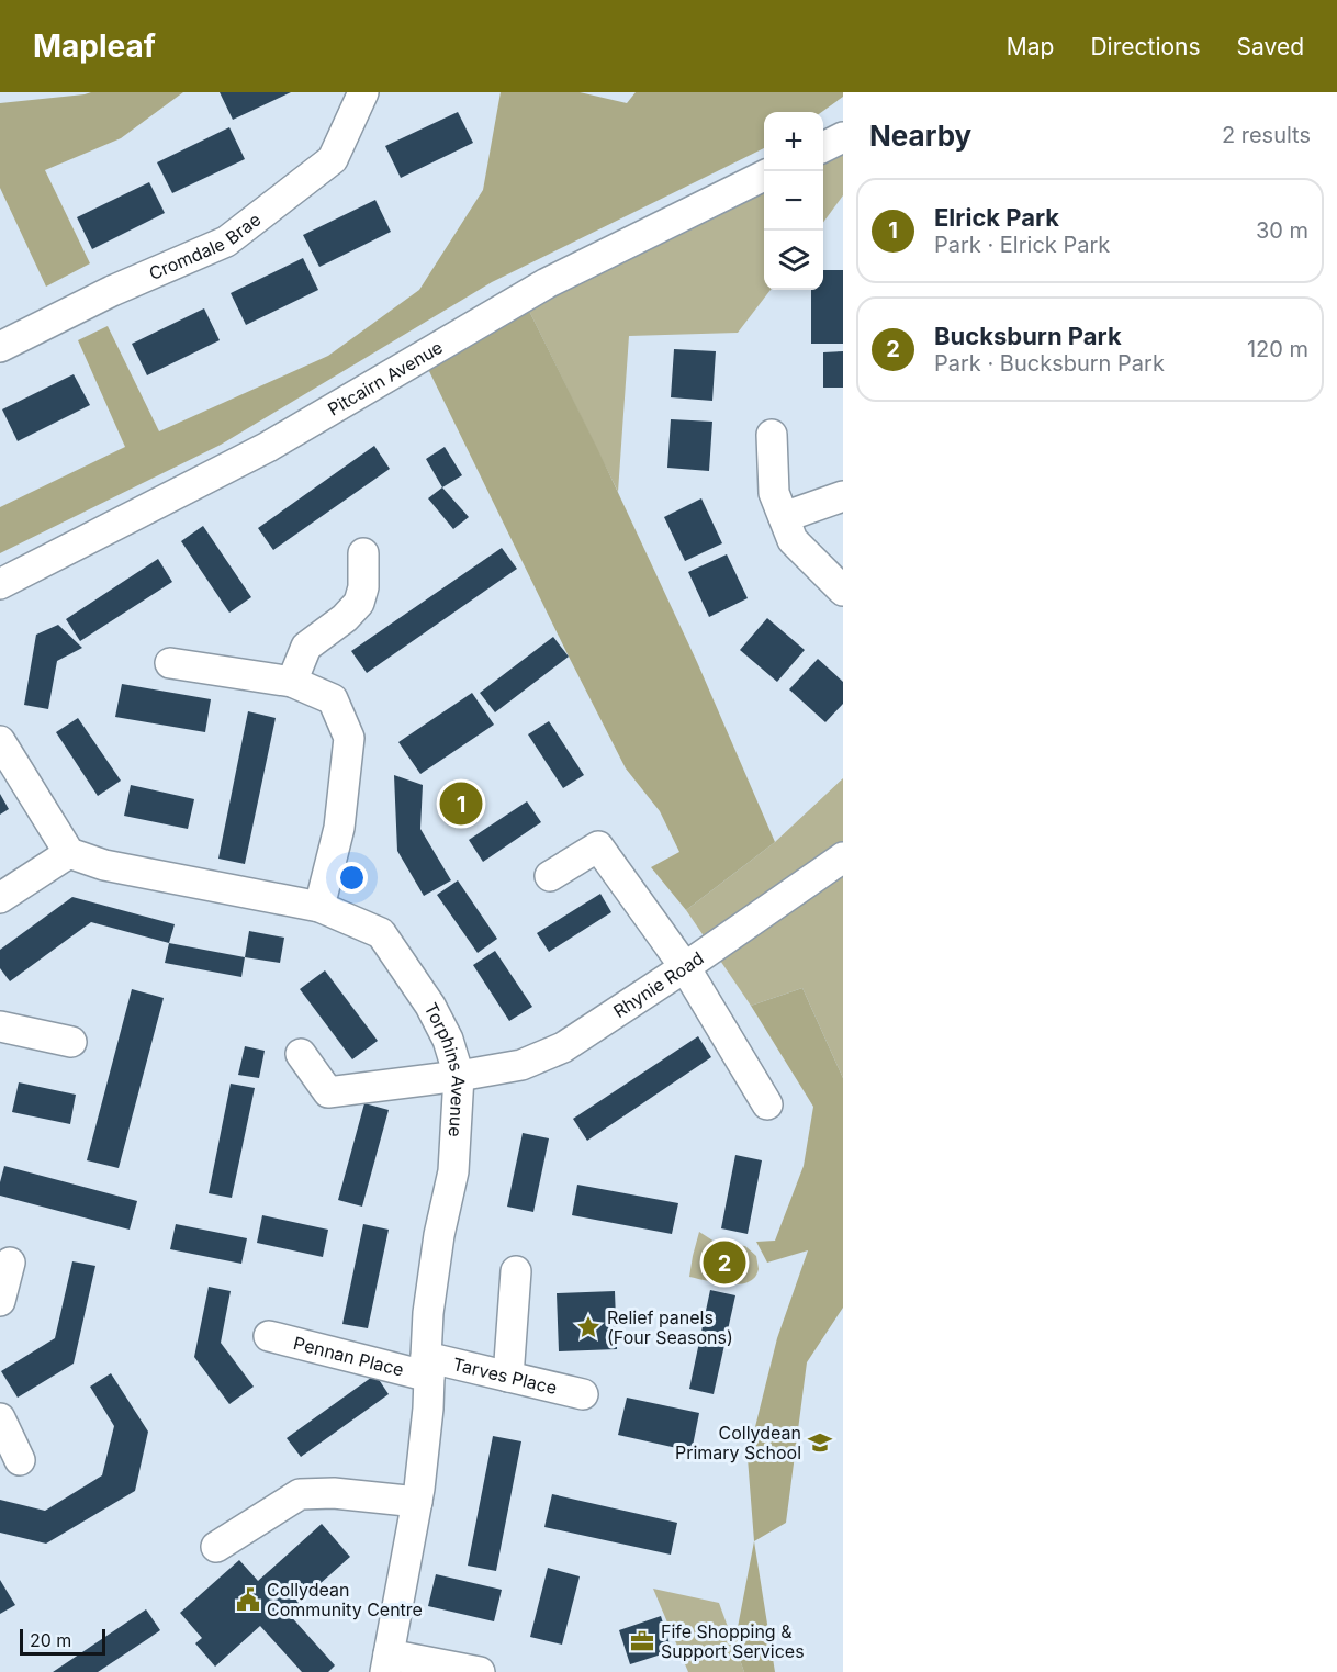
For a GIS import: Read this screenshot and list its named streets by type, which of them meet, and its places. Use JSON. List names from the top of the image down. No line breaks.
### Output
{"streets":{"street":["Cromdale Brae","Pitcairn Avenue","Rhynie Road","Torphins Avenue","Pennan Place","Tarves Place"]},"crossings":[["Rhynie Road","Torphins Avenue"],["Torphins Avenue","Pennan Place"],["Torphins Avenue","Tarves Place"],["Pennan Place","Tarves Place"]],"places":{"place":["Relief panels (Four Seasons)"],"school or university":["Collydean Primary School"],"public building":["Collydean Community Centre"],"office":["Fife Shopping & Support Services"]},"scale_bar":"20 m","page":{"header":"Mapleaf","nav":["Map","Directions","Saved"],"heading":["Nearby","2 results"],"map_buttons":["+","−"],"list":[{"mark":"1","name":"Elrick Park","note":"Park · Elrick Park","value":"30 m"},{"mark":"2","name":"Bucksburn Park","note":"Park · Bucksburn Park","value":"120 m"}],"pins":["1","2"],"scale":"20 m"}}
